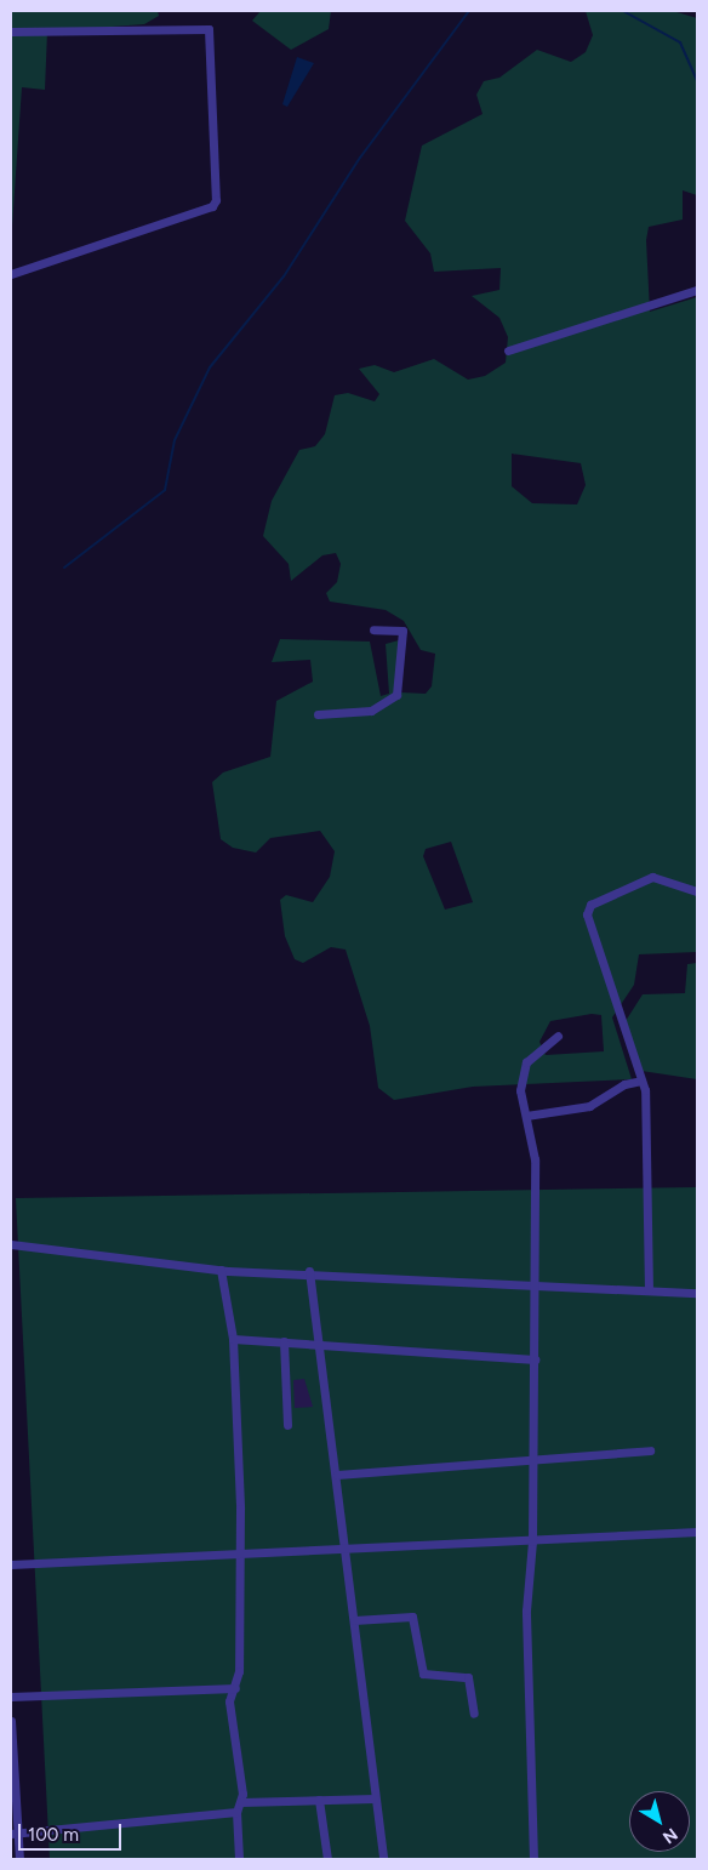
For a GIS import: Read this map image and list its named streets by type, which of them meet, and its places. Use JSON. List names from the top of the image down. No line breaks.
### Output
{"scale_bar":"100 m","north":"bottom right"}
